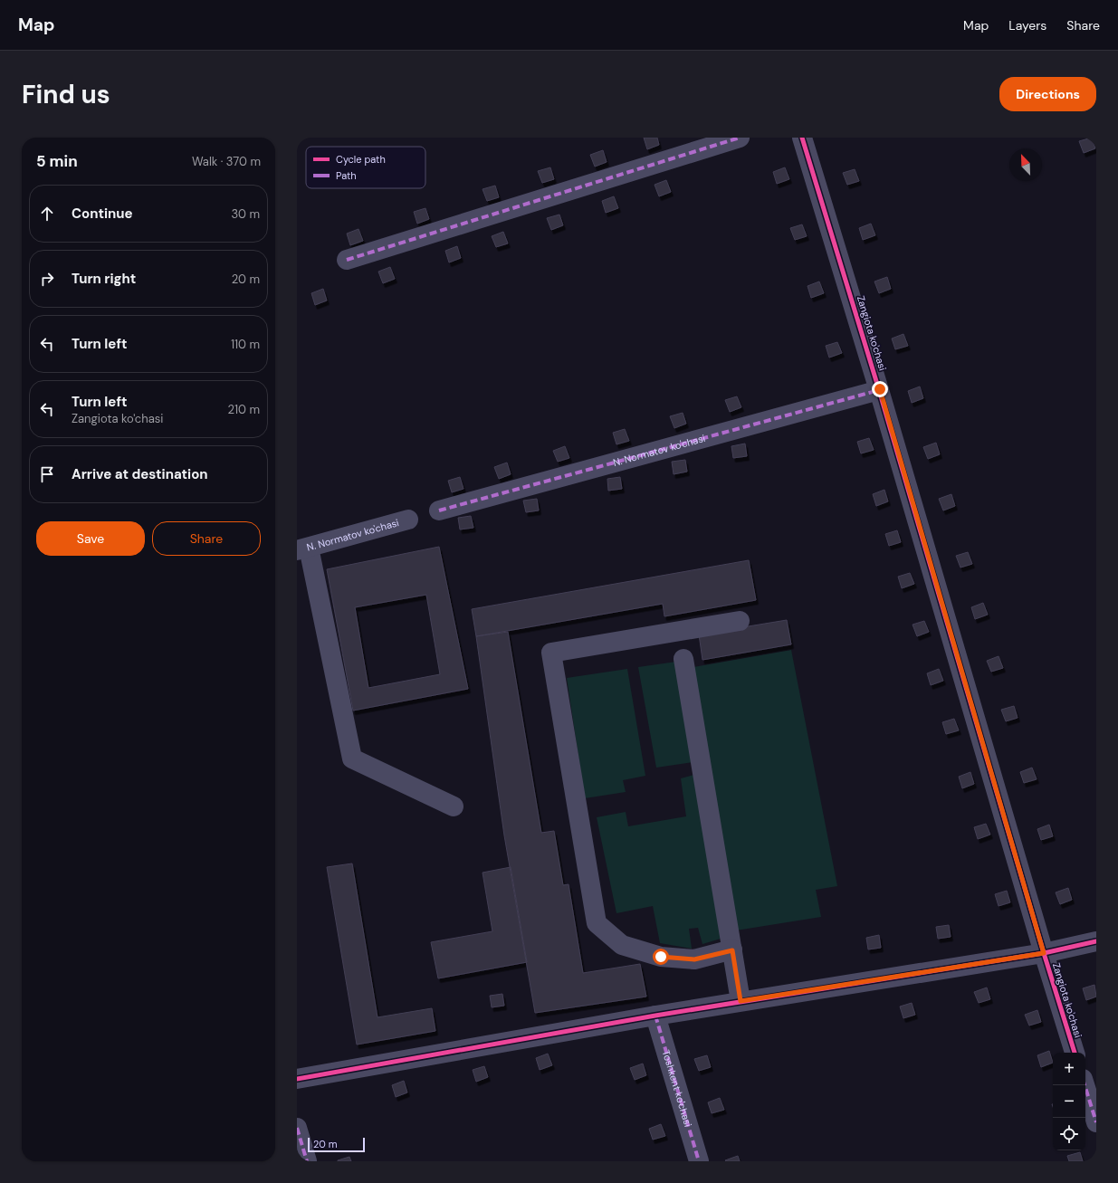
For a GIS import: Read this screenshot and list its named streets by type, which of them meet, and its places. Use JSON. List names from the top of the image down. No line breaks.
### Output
{"streets":{"street":["Zangiota ko'chasi","N. Normatov ko'chasi","Toshkent ko'chasi"]},"crossings":[["Zangiota ko'chasi","N. Normatov ko'chasi"]],"legend":["Cycle path","Path"],"scale_bar":"20 m","north":"top left","page":{"header":"Map","nav":["Map","Layers","Share"],"buttons":["Directions",["Save","Share"]],"title":"Find us","heading":["5 min","Walk · 370 m"],"list":[["Continue","30 m"],["Turn right","20 m"],["Turn left","110 m"],["Turn left","Zangiota ko'chasi","210 m"],"Arrive at destination"],"map_buttons":["+","−"],"scale":"20 m"}}
